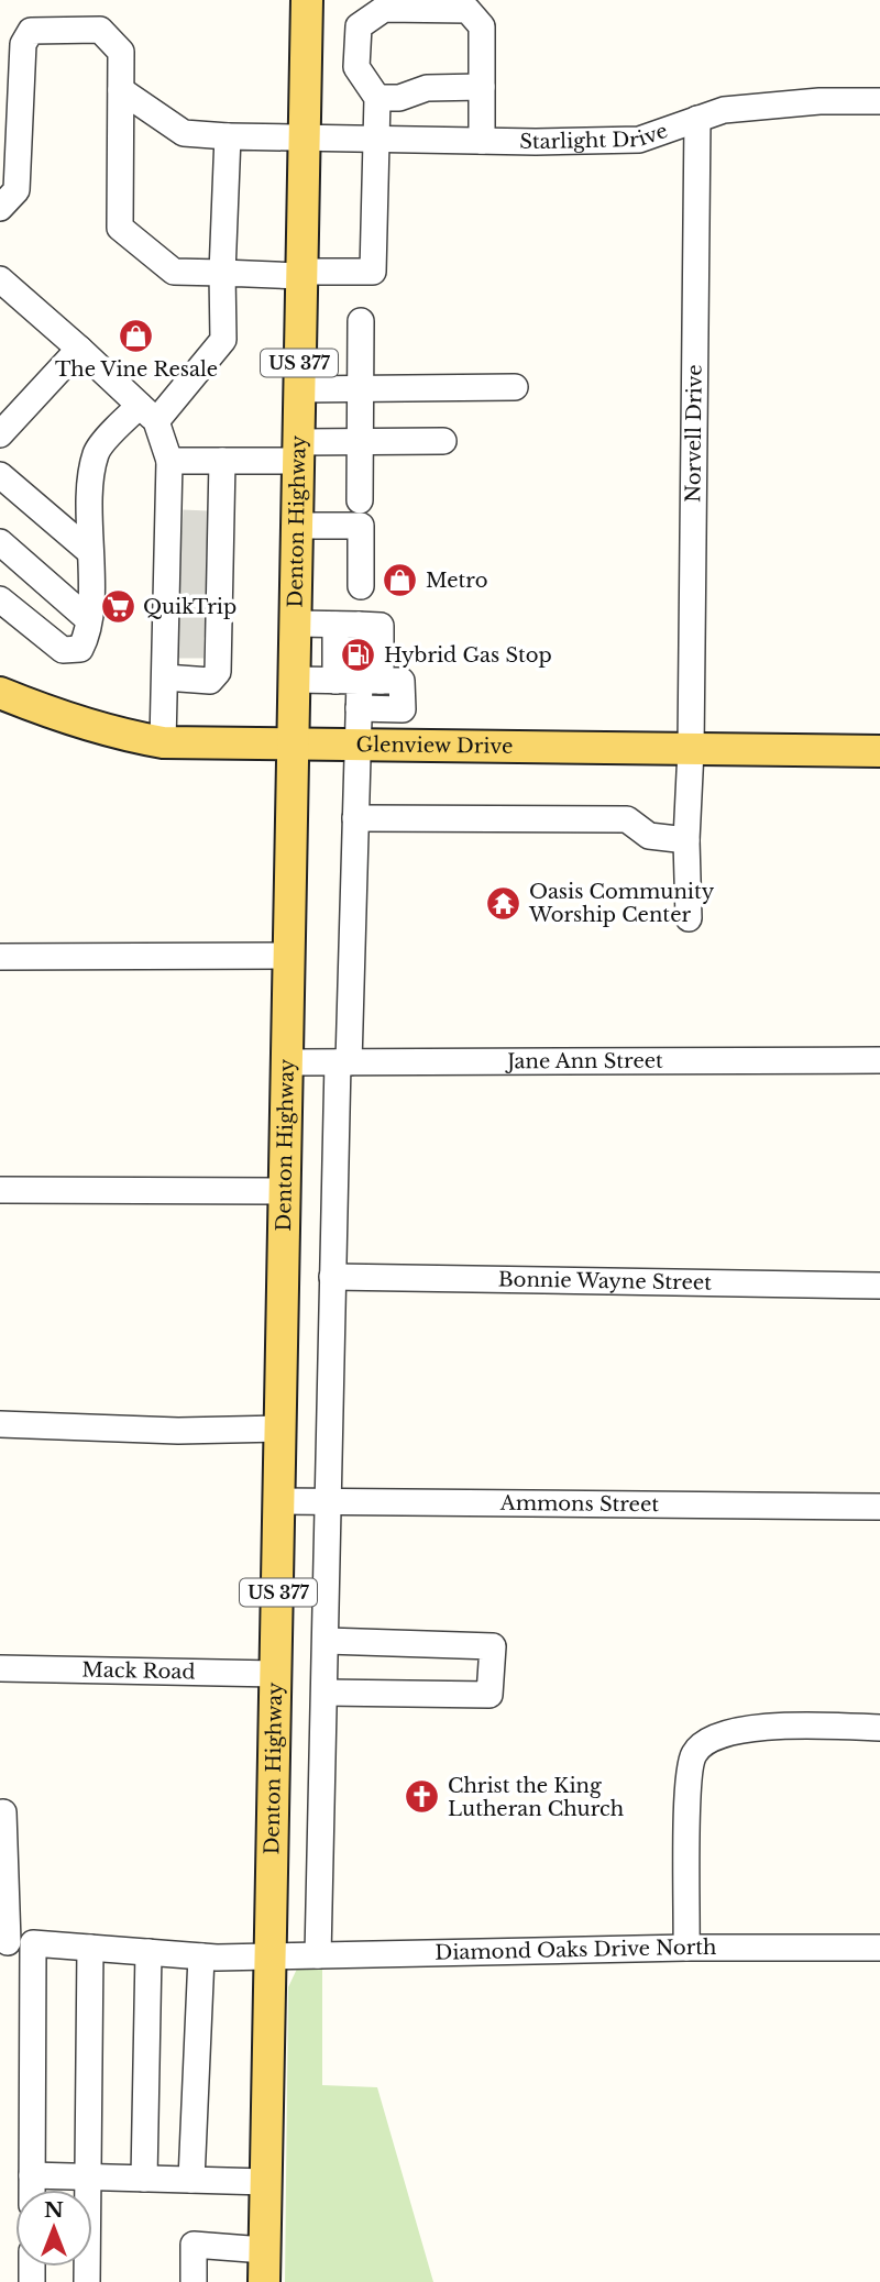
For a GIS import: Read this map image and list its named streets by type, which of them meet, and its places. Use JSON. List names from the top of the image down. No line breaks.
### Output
{"streets":{"main road":["US 377","Denton Highway","Glenview Drive"],"street":["Starlight Drive","Norvell Drive","Jane Ann Street","Bonnie Wayne Street","Ammons Street","Mack Road","Diamond Oaks Drive North"]},"crossings":[["Starlight Drive","Norvell Drive"],["Starlight Drive","Denton Highway"],["Norvell Drive","Glenview Drive"],["Denton Highway","Glenview Drive"],["Denton Highway","Jane Ann Street"],["Denton Highway","Ammons Street"],["Denton Highway","Mack Road"],["Denton Highway","Diamond Oaks Drive North"]],"places":{"shop":["The Vine Resale","Metro"],"supermarket":["QuikTrip"],"fuel station":["Hybrid Gas Stop"],"temple":["Oasis Community Worship Center"],"church":["Christ the King Lutheran Church"]},"north":"top"}
